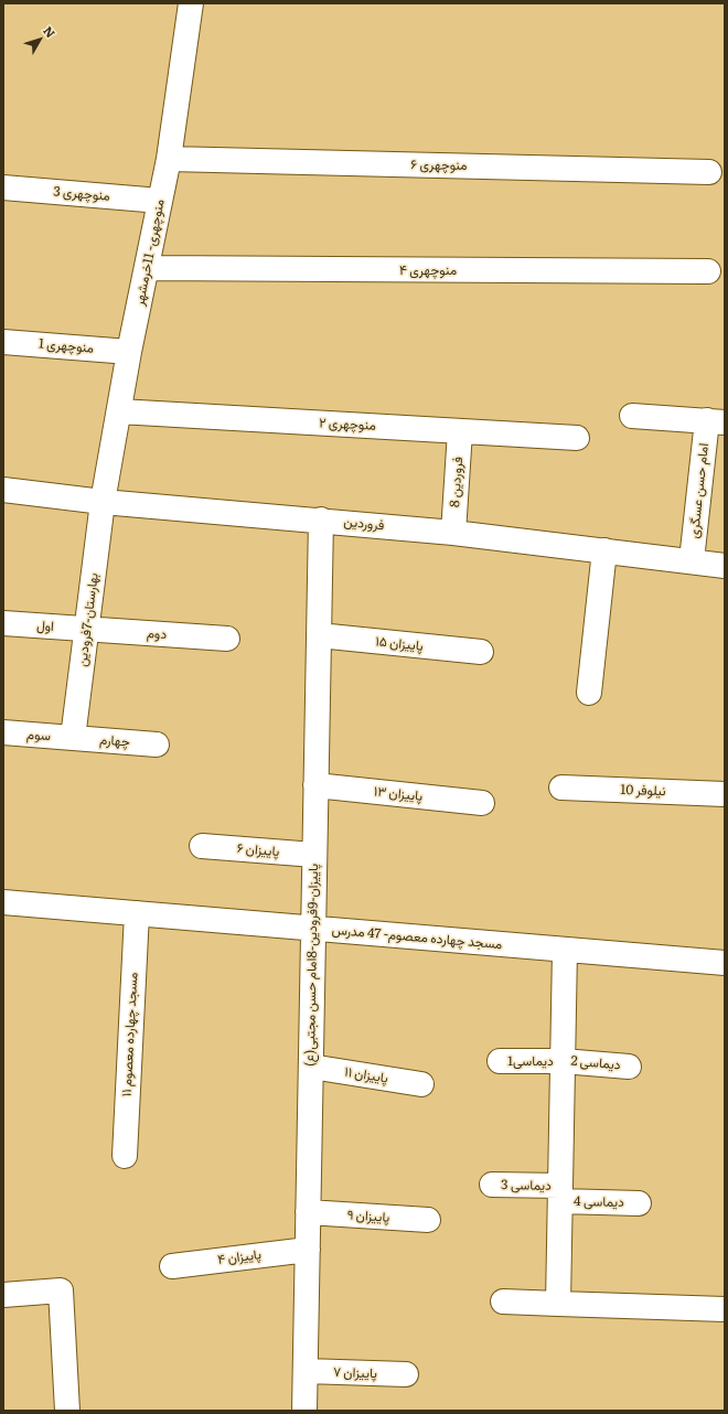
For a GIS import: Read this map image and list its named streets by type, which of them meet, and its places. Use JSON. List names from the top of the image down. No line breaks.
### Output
{"streets":{"street":["منوچهری ۶","منوچهری 3","منوچهری- 11خرمشهر","منوچهری ۴","منوچهری 1","منوچهری ۲","8 فروردین","امام حسن عسگری","فروردین","بهارستان-7فرودین","اول","دوم","پاییزان ۱۵","سوم","چهارم","نیلوفر 10","پاییزان ۱۳","پاییزان ۶","مسجد چهارده معصوم- 47 مدرس","پاییزان-9فرودین-8امام حسن مجتبی(ع)","مسجد چهارده معصوم ۱۱","1دیماسی","دیماسی 2","پاییزان ۱۱","دیماسی 3","دیماسی 4","پاییزان ۹","پاییزان ۴","پاییزان ۷"]},"crossings":[["منوچهری ۶","منوچهری- 11خرمشهر"],["منوچهری 3","منوچهری- 11خرمشهر"],["منوچهری- 11خرمشهر","منوچهری ۴"],["منوچهری- 11خرمشهر","منوچهری 1"],["منوچهری- 11خرمشهر","منوچهری ۲"],["منوچهری- 11خرمشهر","فروردین"],["منوچهری- 11خرمشهر","بهارستان-7فرودین"],["منوچهری ۲","8 فروردین"],["8 فروردین","فروردین"],["امام حسن عسگری","فروردین"],["فروردین","بهارستان-7فرودین"],["فروردین","پاییزان-9فرودین-8امام حسن مجتبی(ع)"],["بهارستان-7فرودین","اول"],["بهارستان-7فرودین","دوم"],["بهارستان-7فرودین","سوم"],["بهارستان-7فرودین","چهارم"],["اول","دوم"],["پاییزان ۱۵","پاییزان-9فرودین-8امام حسن مجتبی(ع)"],["سوم","چهارم"],["پاییزان ۱۳","پاییزان-9فرودین-8امام حسن مجتبی(ع)"],["پاییزان ۶","پاییزان-9فرودین-8امام حسن مجتبی(ع)"],["مسجد چهارده معصوم- 47 مدرس","پاییزان-9فرودین-8امام حسن مجتبی(ع)"],["مسجد چهارده معصوم- 47 مدرس","مسجد چهارده معصوم ۱۱"],["پاییزان-9فرودین-8امام حسن مجتبی(ع)","پاییزان ۱۱"],["پاییزان-9فرودین-8امام حسن مجتبی(ع)","پاییزان ۹"],["پاییزان-9فرودین-8امام حسن مجتبی(ع)","پاییزان ۴"],["پاییزان-9فرودین-8امام حسن مجتبی(ع)","پاییزان ۷"],["1دیماسی","دیماسی 2"],["دیماسی 3","دیماسی 4"]],"north":"top right"}
